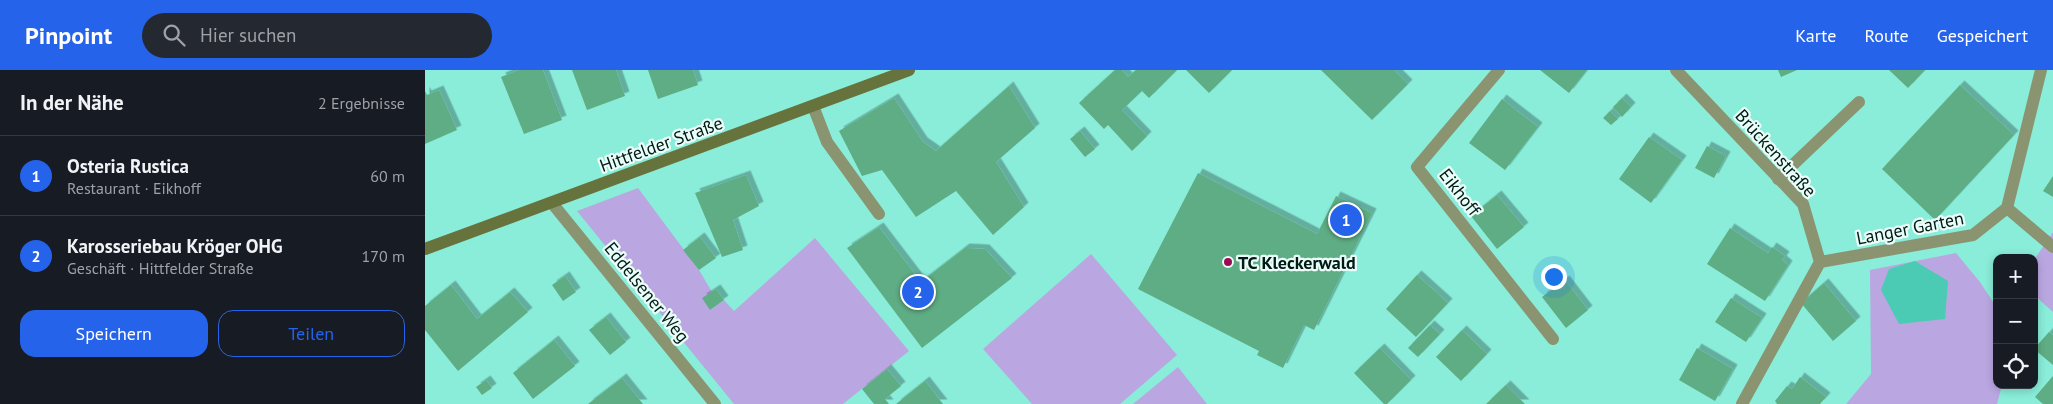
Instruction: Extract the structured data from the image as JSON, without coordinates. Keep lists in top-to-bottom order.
{
  "streets": {
    "street": [
      "Hittfelder Straße",
      "Brückenstraße",
      "Eikhoff",
      "Langer Garten",
      "Eddelsener Weg"
    ]
  },
  "crossings": [
    ["Hittfelder Straße", "Eddelsener Weg"],
    ["Brückenstraße", "Langer Garten"]
  ],
  "places": ["TC Kleckerwald"],
  "page": {
    "header": "Pinpoint",
    "search": "Hier suchen",
    "nav": ["Karte", "Route", "Gespeichert"],
    "heading": ["In der Nähe", "2 Ergebnisse"],
    "list": [
      {
        "mark": "1",
        "name": "Osteria Rustica",
        "note": "Restaurant · Eikhoff",
        "value": "60 m"
      },
      {
        "mark": "2",
        "name": "Karosseriebau Kröger OHG",
        "note": "Geschäft · Hittfelder Straße",
        "value": "170 m"
      }
    ],
    "pins": ["1", "2"],
    "map_buttons": ["+", "−"],
    "buttons": ["Speichern", "Teilen"]
  }
}
